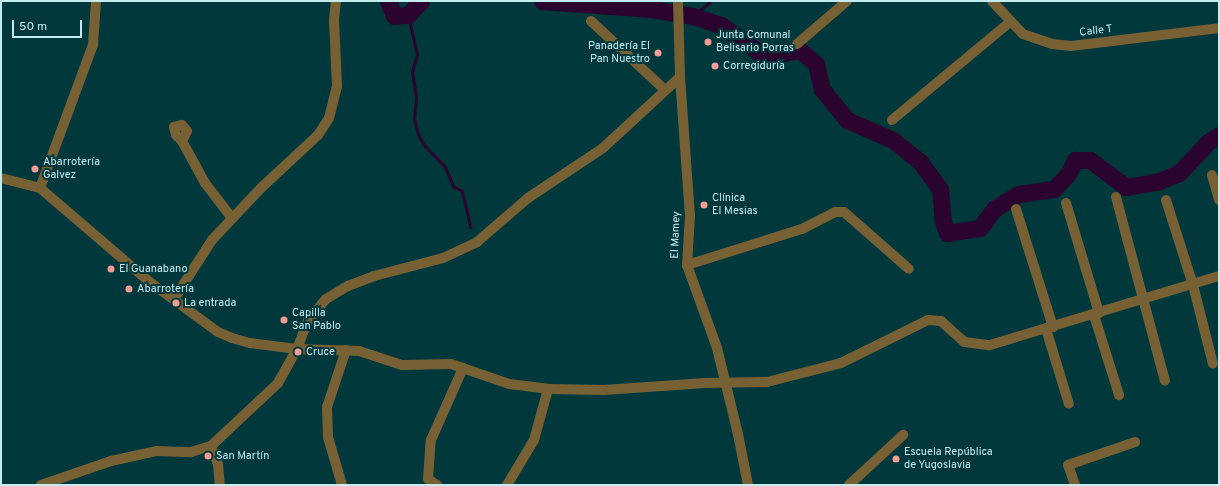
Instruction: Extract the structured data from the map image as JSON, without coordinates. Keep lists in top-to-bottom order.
{
  "streets": {
    "street": ["Calle T", "El Mamey"]
  },
  "places": [
    "Junta Comunal Belisario Porras",
    "Panadería El Pan Nuestro",
    "Corregiduría",
    "Abarrotería Galvez",
    "Clínica El Mesias",
    "El Guanabano",
    "Abarrotería",
    "La entrada",
    "Capilla San Pablo",
    "Cruce",
    "San Martín",
    "Escuela República de Yugoslavia"
  ],
  "scale_bar": "50 m"
}
